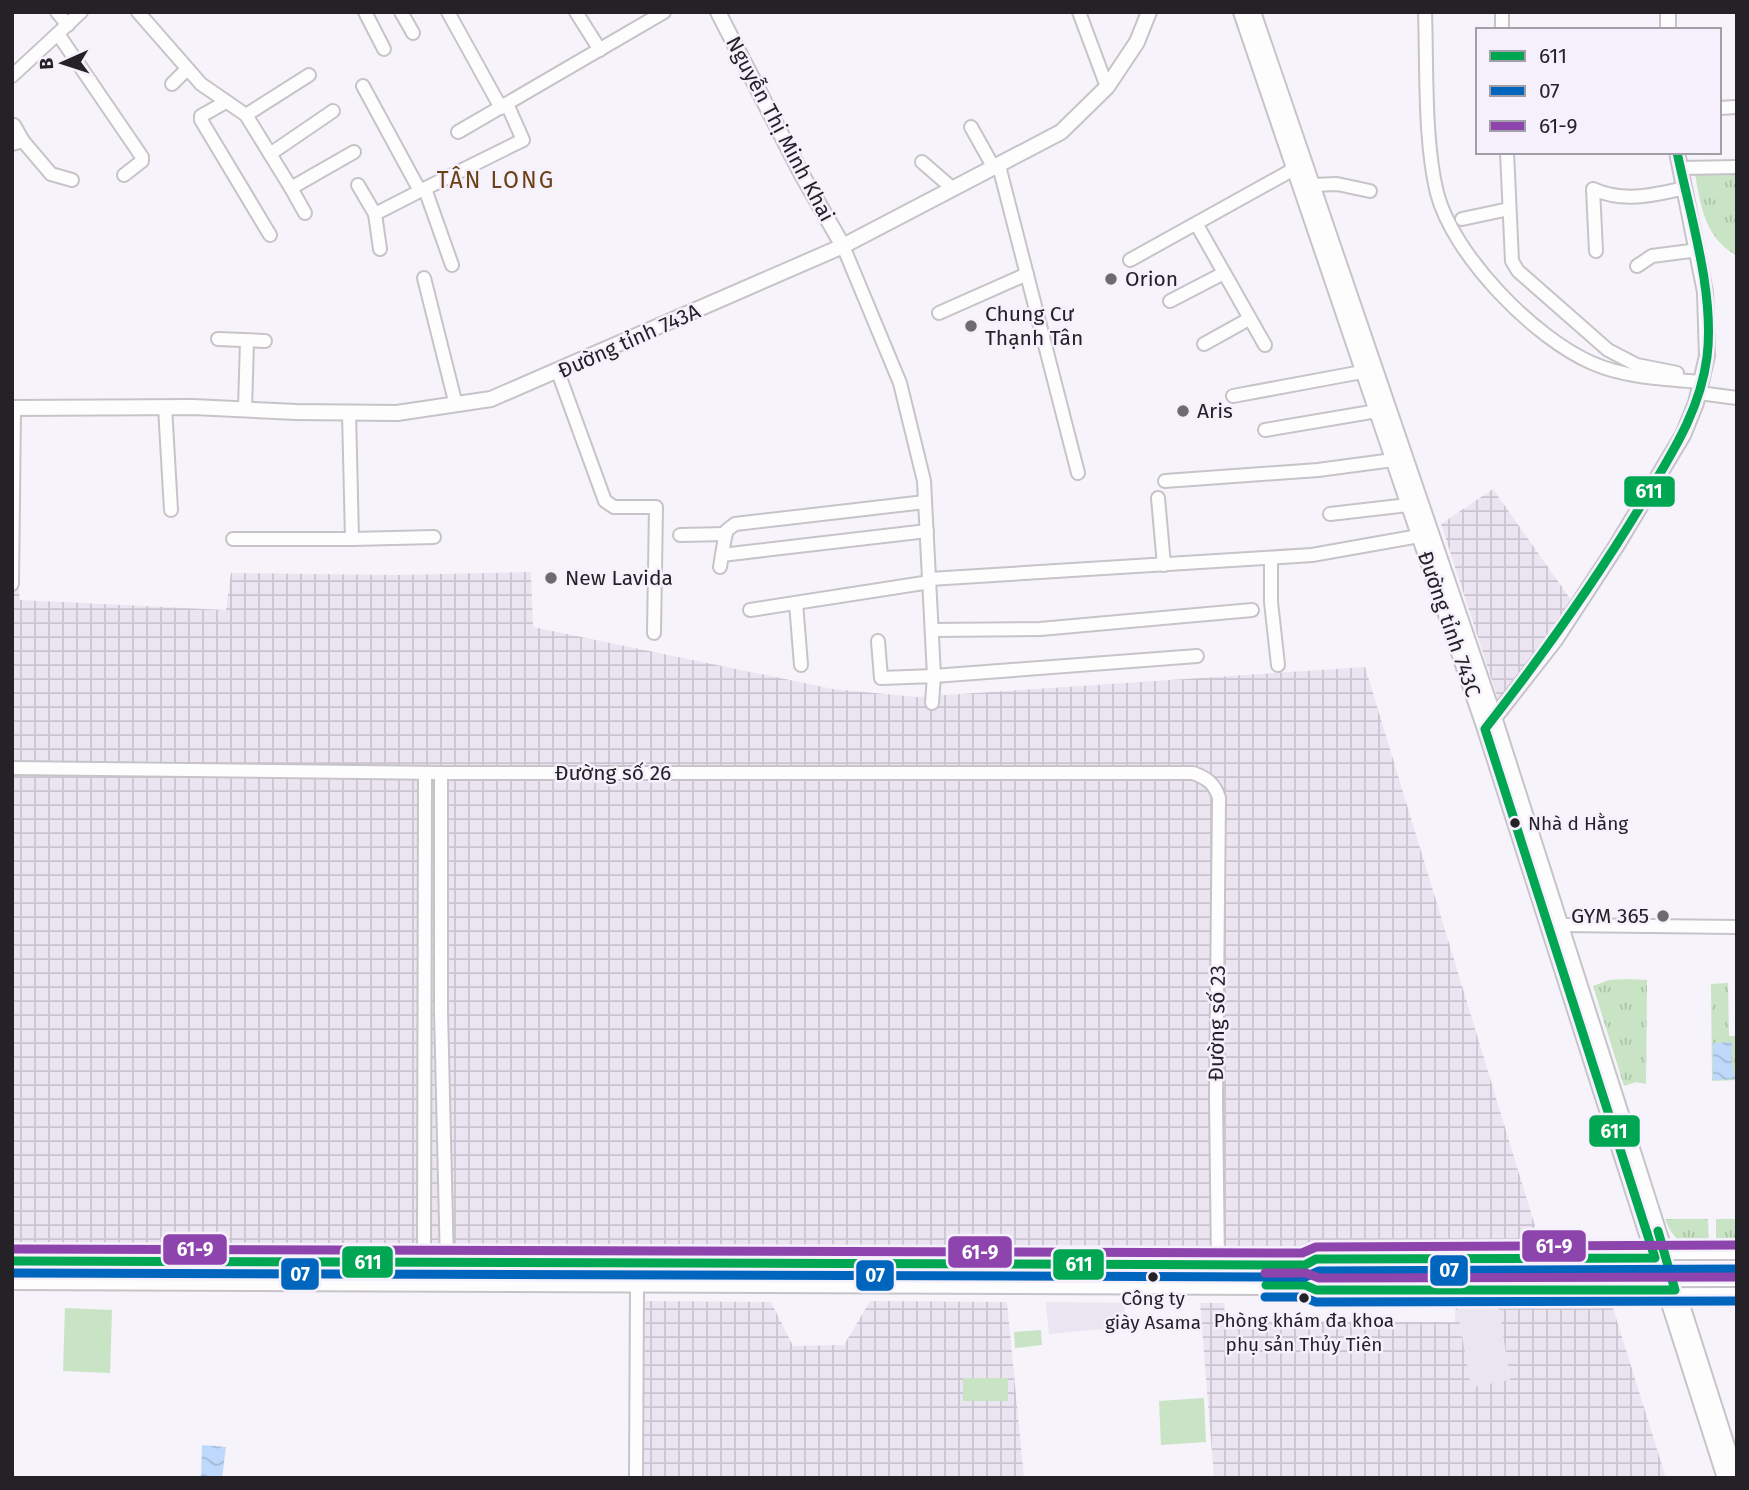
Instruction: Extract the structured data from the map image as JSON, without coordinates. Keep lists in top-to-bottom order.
{
  "streets": {
    "main road": ["Nguyễn Thị Minh Khai", "Đường tỉnh 743A", "Đường tỉnh 743C"],
    "street": ["Đường số 26", "Đường số 23"]
  },
  "crossings": [
    ["Nguyễn Thị Minh Khai", "Đường tỉnh 743A"],
    ["Đường số 26", "Đường số 23"]
  ],
  "districts": ["TÂN LONG"],
  "places": [
    "Orion",
    "Chung Cư Thạnh Tân",
    "Aris",
    "New Lavida",
    "Nhà d Hằng",
    "GYM 365",
    "Công ty giày Asama",
    "Phòng khám đa khoa phụ sản Thủy Tiên"
  ],
  "lines": ["transit line 611", "transit line 61-9", "transit line 07"],
  "legend": ["611", "07", "61-9"],
  "north": "left"
}
